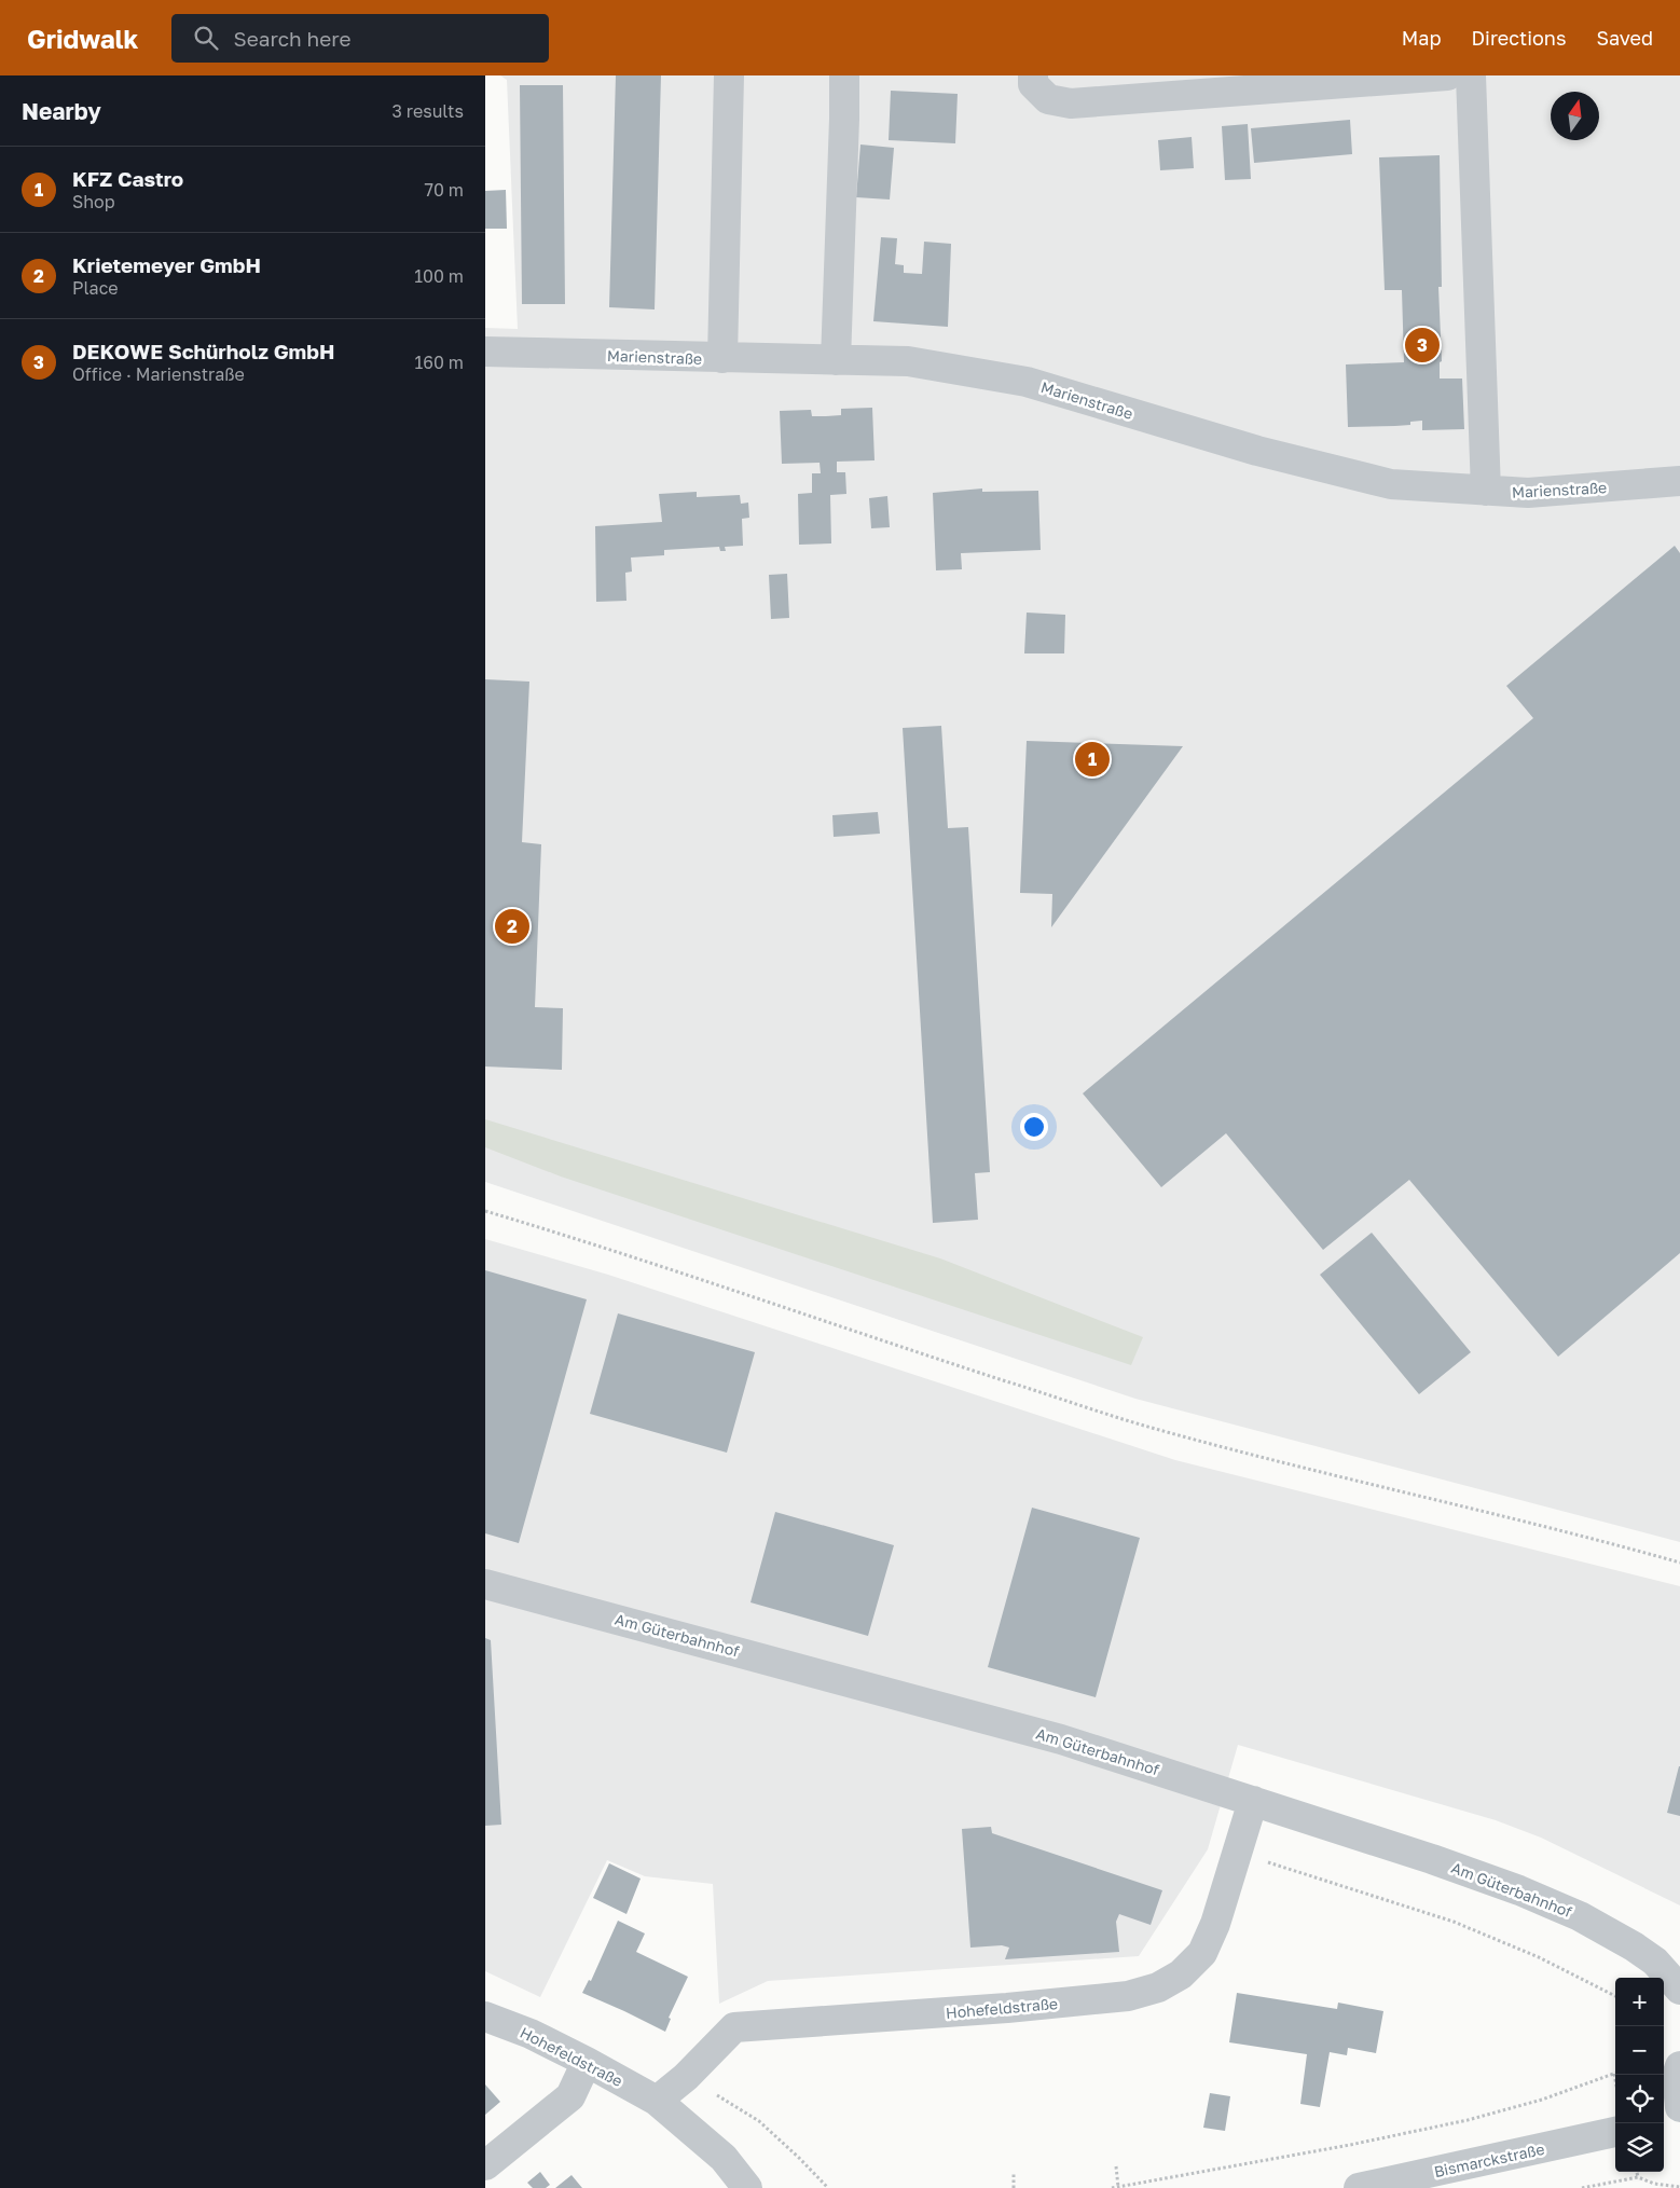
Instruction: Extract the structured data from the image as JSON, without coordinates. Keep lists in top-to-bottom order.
{
  "streets": {
    "street": [
      "Marienstraße",
      "Am Güterbahnhof",
      "Hohefeldstraße",
      "Bismarckstraße"
    ]
  },
  "crossings": [
    ["Am Güterbahnhof", "Hohefeldstraße"]
  ],
  "north": "top",
  "page": {
    "header": "Gridwalk",
    "search": "Search here",
    "nav": ["Map", "Directions", "Saved"],
    "heading": ["Nearby", "3 results"],
    "list": [
      {
        "mark": "1",
        "name": "KFZ Castro",
        "note": "Shop",
        "value": "70 m"
      },
      {
        "mark": "2",
        "name": "Krietemeyer GmbH",
        "note": "Place",
        "value": "100 m"
      },
      {
        "mark": "3",
        "name": "DEKOWE Schürholz GmbH",
        "note": "Office · Marienstraße",
        "value": "160 m"
      }
    ],
    "pins": ["3", "1", "2"],
    "map_buttons": ["+", "−"]
  }
}
